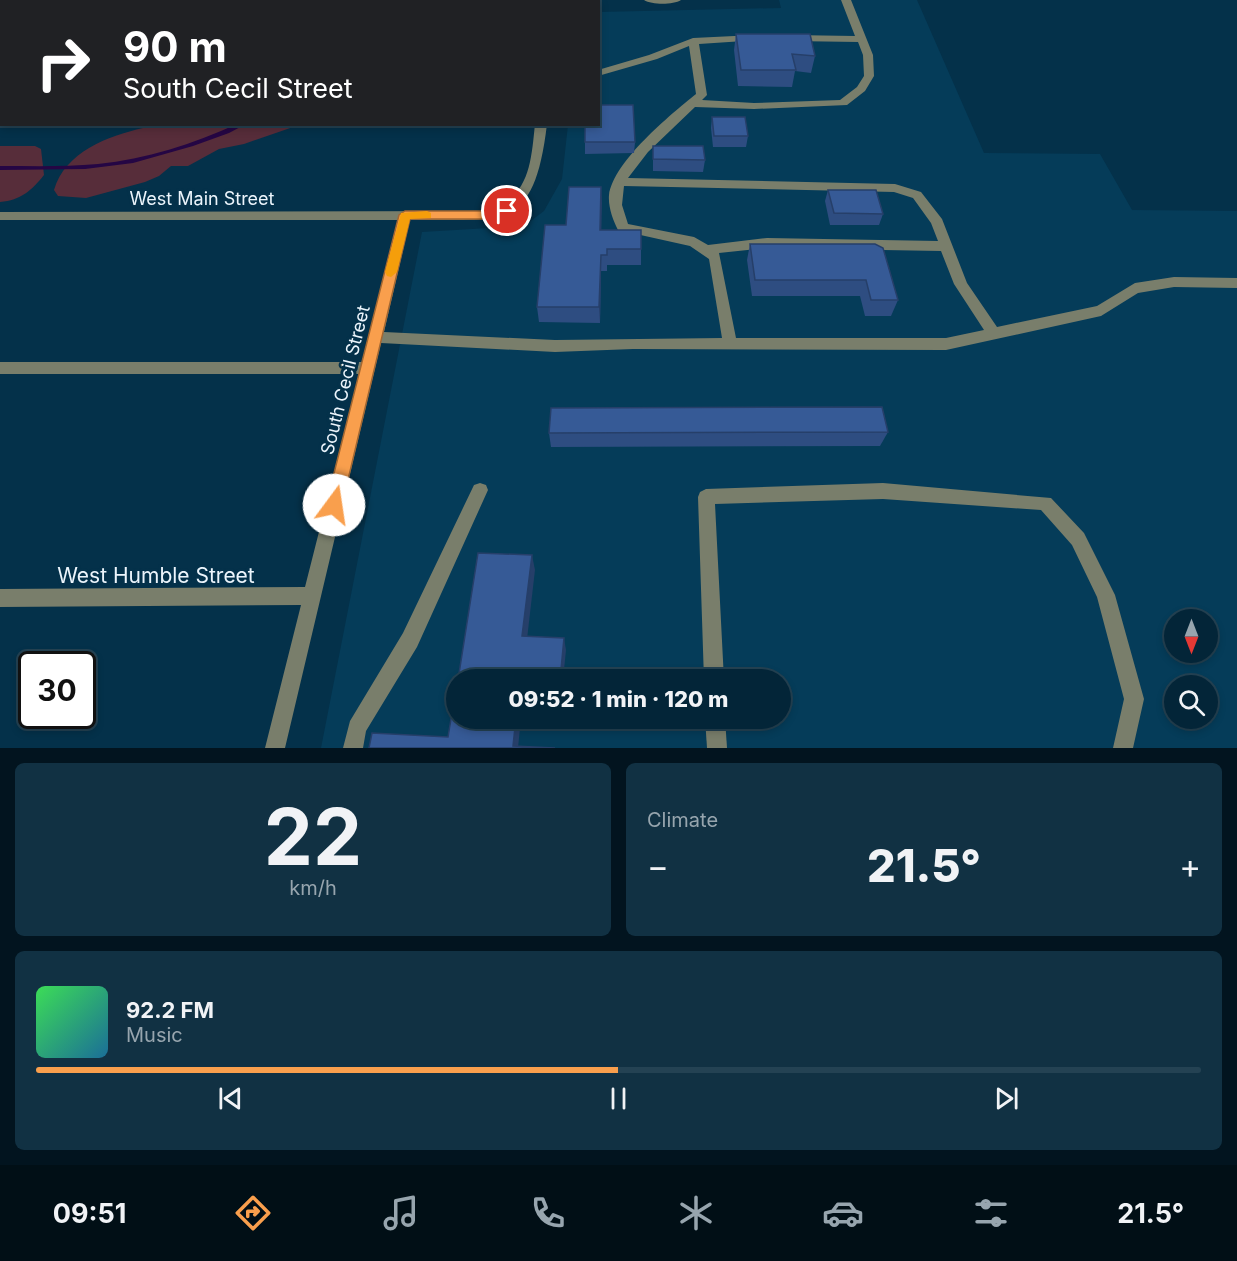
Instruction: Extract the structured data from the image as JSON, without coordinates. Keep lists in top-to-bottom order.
{
  "streets": {
    "street": ["West Main Street", "South Cecil Street", "West Humble Street"]
  },
  "crossings": [
    ["West Main Street", "South Cecil Street"],
    ["South Cecil Street", "West Humble Street"]
  ],
  "north": "bottom",
  "page": {
    "turn": ["90 m", "South Cecil Street"],
    "limit": "30",
    "trip": "09:52 · 1 min · 120 m",
    "tile": [
      ["22", "km/h"],
      "Climate"
    ],
    "heat": ["−", "21.5°", "+"],
    "song": ["92.2 FM", "Music"],
    "tabs": ["09:51", "21.5°"]
  }
}
